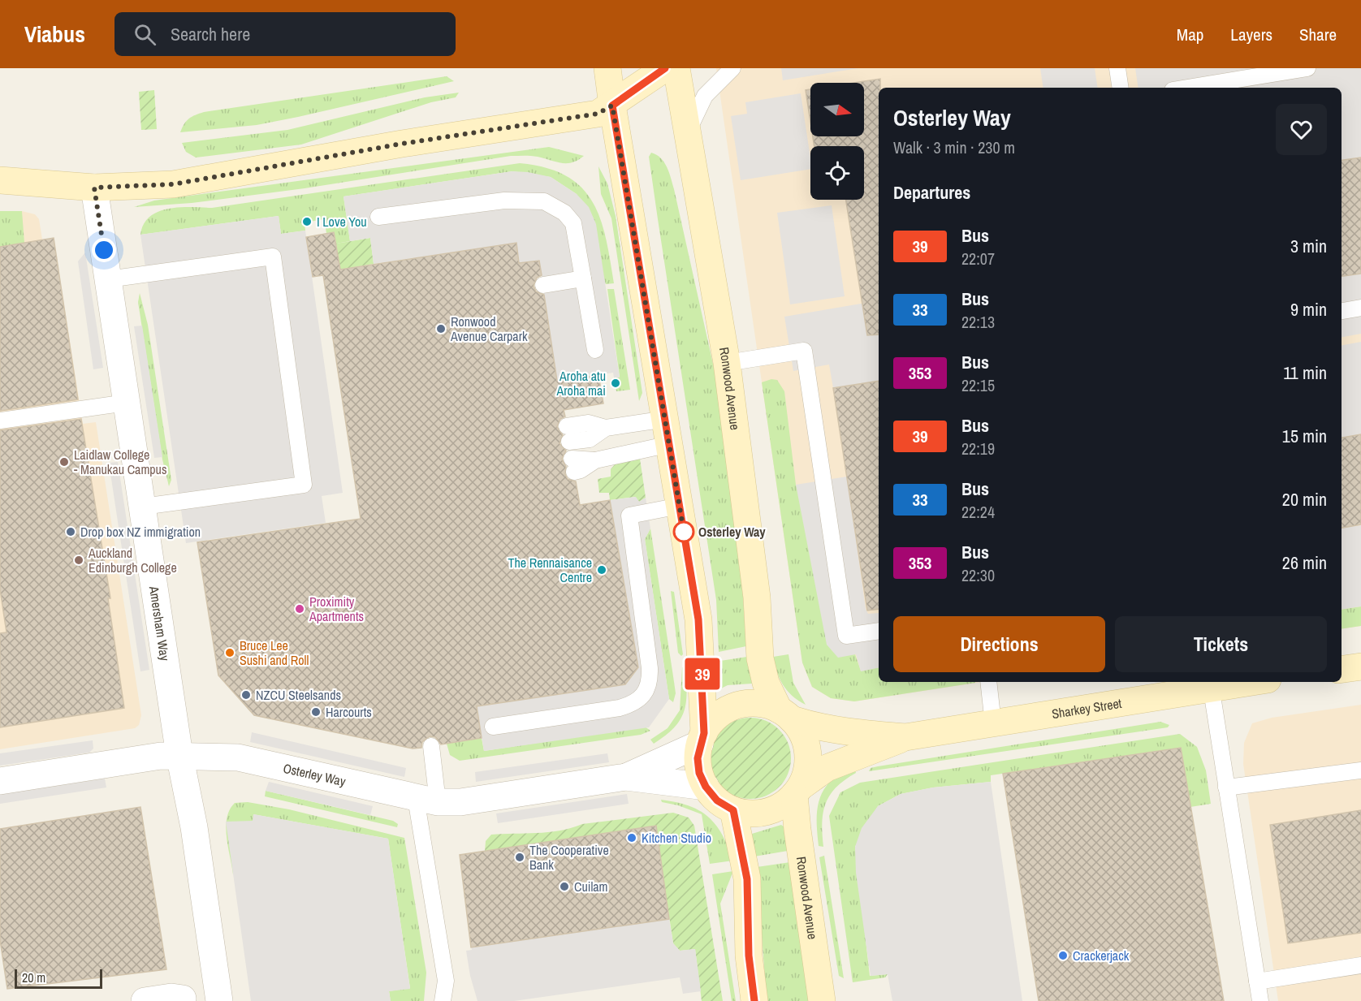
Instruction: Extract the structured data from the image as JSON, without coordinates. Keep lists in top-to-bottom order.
{
  "streets": {
    "main road": ["Ronwood Avenue", "Sharkey Street"],
    "street": ["Amersham Way", "Osterley Way"]
  },
  "crossings": [
    ["Ronwood Avenue", "Sharkey Street"],
    ["Ronwood Avenue", "Osterley Way"],
    ["Amersham Way", "Osterley Way"],
    ["Sharkey Street", "Osterley Way"]
  ],
  "places": [
    "I Love You",
    "Ronwood Avenue Carpark",
    "Aroha atu Aroha mai",
    "Laidlaw College - Manukau Campus",
    "Drop box NZ immigration",
    "Osterley Way",
    "Auckland Edinburgh College",
    "The Rennaisance Centre",
    "Proximity Apartments",
    "Bruce Lee Sushi and Roll",
    "NZCU Steelsands",
    "Harcourts",
    "Kitchen Studio",
    "The Cooperative Bank",
    "Cuilam",
    "Crackerjack"
  ],
  "lines": ["bus line 39"],
  "scale_bar": "20 m",
  "north": "right",
  "page": {
    "header": "Viabus",
    "search": "Search here",
    "nav": ["Map", "Layers", "Share"],
    "on_map": "39",
    "heading": [
      ["Osterley Way", "Walk · 3 min · 230 m"],
      "Departures"
    ],
    "list": [
      {
        "mark": "39",
        "name": "Bus",
        "note": "22:07",
        "value": "3 min"
      },
      {
        "mark": "33",
        "name": "Bus",
        "note": "22:13",
        "value": "9 min"
      },
      {
        "mark": "353",
        "name": "Bus",
        "note": "22:15",
        "value": "11 min"
      },
      {
        "mark": "39",
        "name": "Bus",
        "note": "22:19",
        "value": "15 min"
      },
      {
        "mark": "33",
        "name": "Bus",
        "note": "22:24",
        "value": "20 min"
      },
      {
        "mark": "353",
        "name": "Bus",
        "note": "22:30",
        "value": "26 min"
      }
    ],
    "buttons": ["Directions", "Tickets"],
    "scale": "20 m"
  }
}
